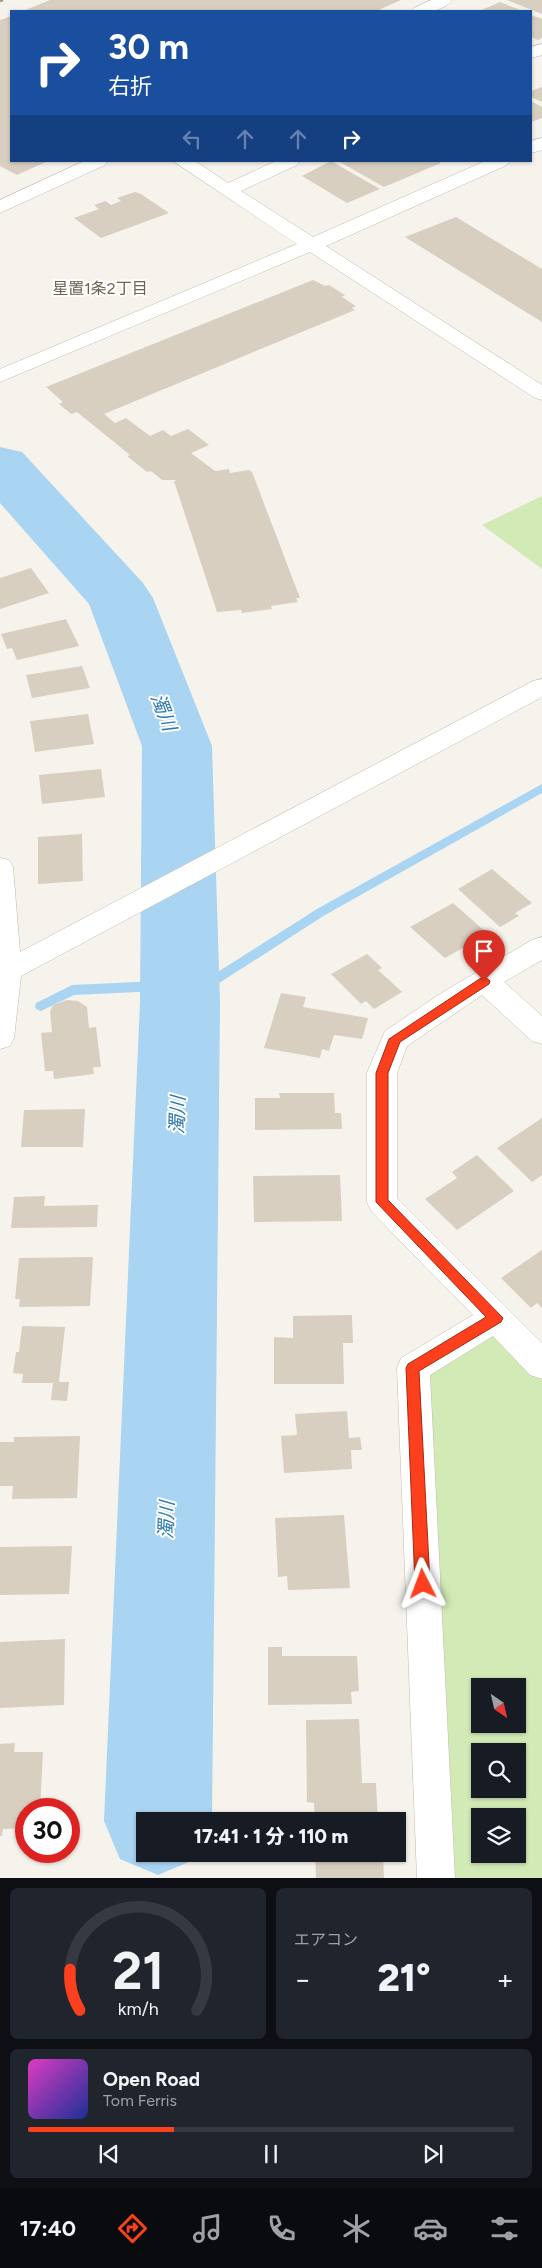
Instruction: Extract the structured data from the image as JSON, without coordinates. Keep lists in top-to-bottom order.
{
  "districts": ["星置1条2丁目"],
  "water": ["濁川"],
  "north": "bottom right",
  "page": {
    "turn": ["30 m", "右折"],
    "limit": "30",
    "trip": "17:41 · 1 分 · 110 m",
    "tile": "エアコン",
    "heat": ["−", "21°", "+"],
    "song": ["Open Road", "Tom Ferris"],
    "tabs": "17:40",
    "gauge": ["21", "km/h"]
  }
}
